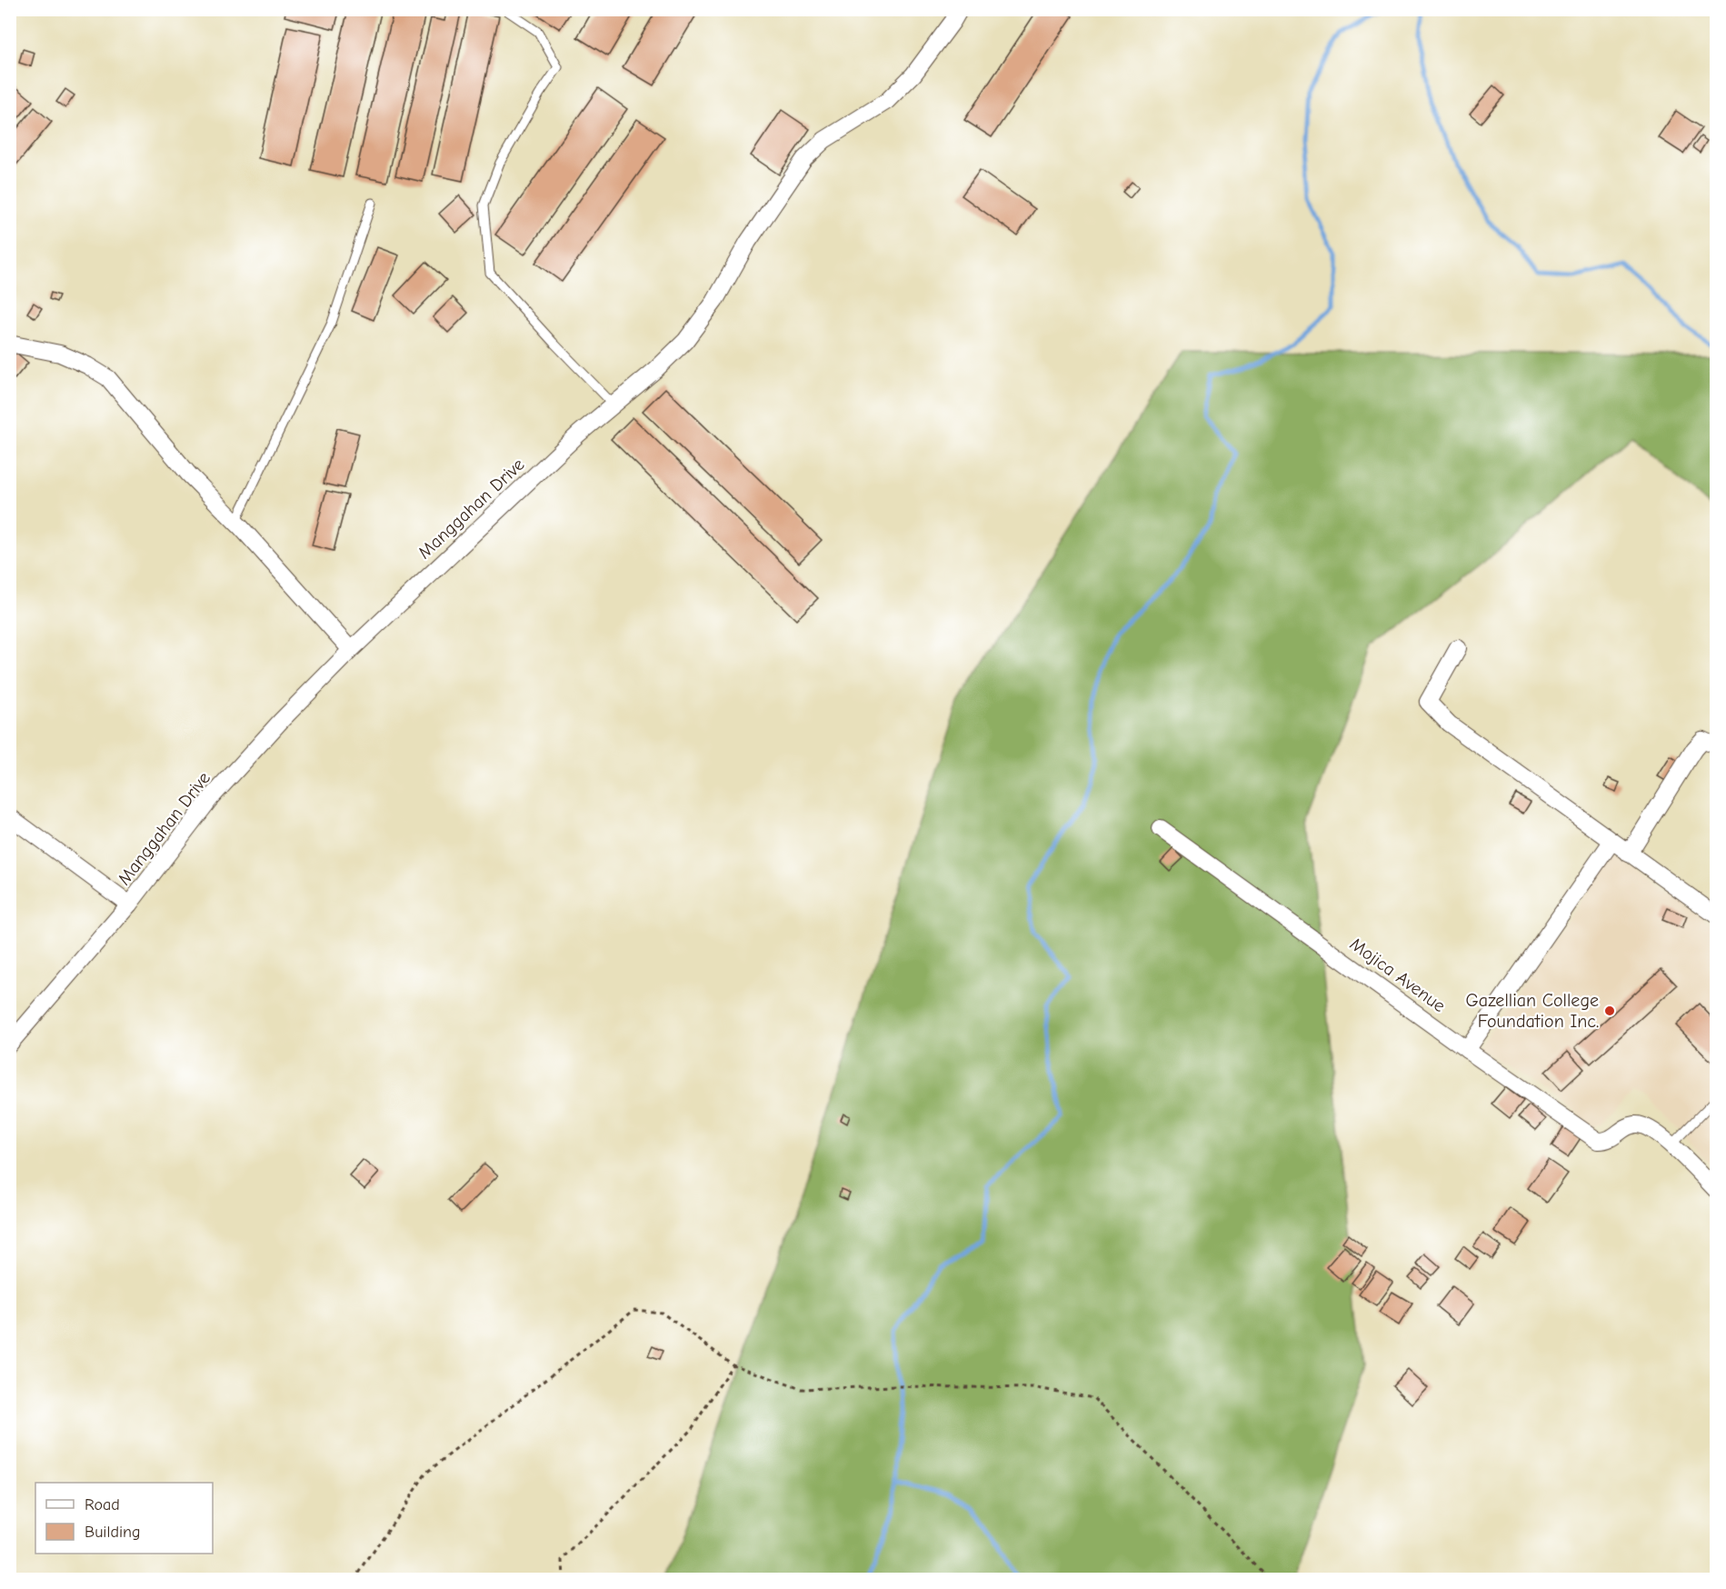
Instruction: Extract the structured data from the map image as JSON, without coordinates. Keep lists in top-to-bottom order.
{
  "streets": {
    "street": ["Manggahan Drive", "Mojica Avenue"]
  },
  "places": ["Gazellian College Foundation Inc."],
  "legend": ["Road", "Building"]
}
